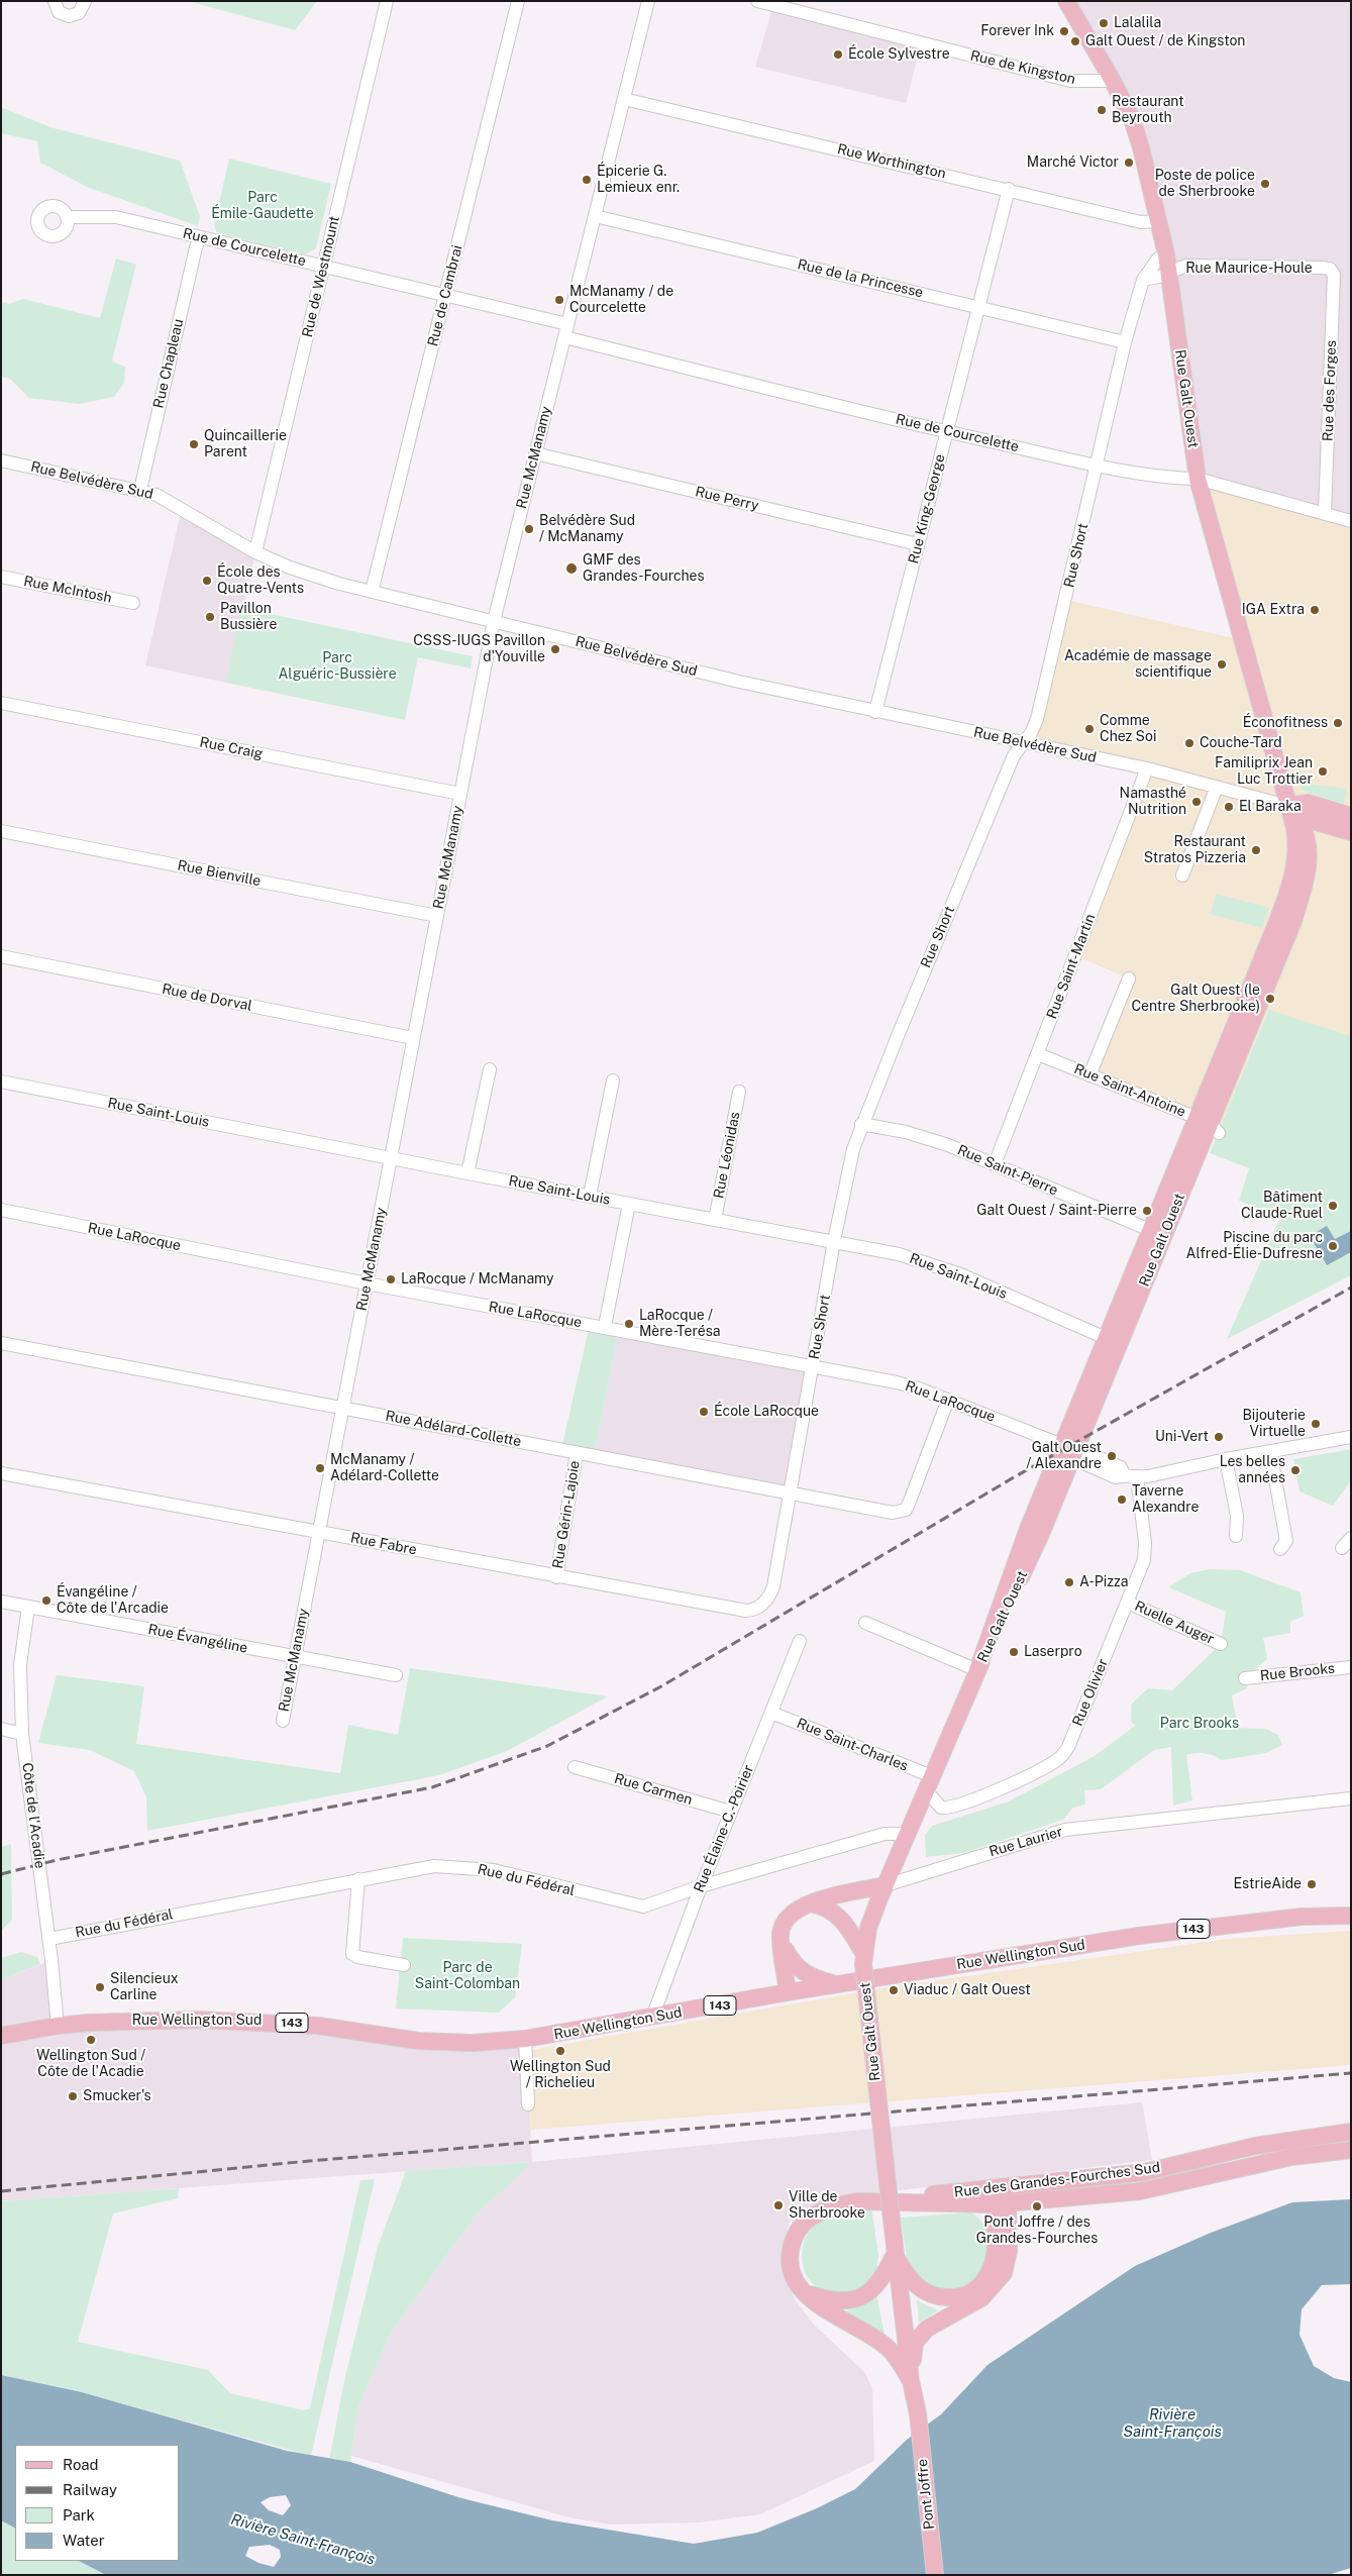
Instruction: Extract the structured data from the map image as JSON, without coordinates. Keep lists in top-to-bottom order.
{
  "streets": {
    "main road": [
      "Rue Galt Ouest",
      "Rue Belvédère Sud",
      "Rue Laurier",
      "143",
      "Rue Wellington Sud",
      "Rue des Grandes-Fourches Sud",
      "Pont Joffre"
    ],
    "street": [
      "Rue de Kingston",
      "Rue Worthington",
      "Rue de Courcelette",
      "Rue Maurice-Houle",
      "Rue de Westmount",
      "Rue de la Princesse",
      "Rue de Cambrai",
      "Rue Chapleau",
      "Rue des Forges",
      "Rue McManamy",
      "Rue Perry",
      "Rue King-George",
      "Rue Short",
      "Rue McIntosh",
      "Rue Craig",
      "Rue Bienville",
      "Rue Saint-Martin",
      "Rue de Dorval",
      "Rue Saint-Antoine",
      "Rue Saint-Louis",
      "Rue Léonidas",
      "Rue Saint-Pierre",
      "Rue LaRocque",
      "Rue Adélard-Collette",
      "Rue Gérin-Lajoie",
      "Rue Fabre",
      "Ruelle Auger",
      "Rue Évangéline",
      "Rue Brooks",
      "Rue Olivier",
      "Rue Saint-Charles",
      "Rue Carmen",
      "Côte de l'Acadie",
      "Rue Élaine-C.-Poirier",
      "Rue du Fédéral"
    ]
  },
  "crossings": [
    ["Rue de Kingston", "Rue Galt Ouest"],
    ["Rue Worthington", "Rue Galt Ouest"],
    ["Rue Worthington", "Rue McManamy"],
    ["Rue Worthington", "Rue King-George"],
    ["Rue de Courcelette", "Rue de Westmount"],
    ["Rue de Courcelette", "Rue de Cambrai"],
    ["Rue de Courcelette", "Rue Chapleau"],
    ["Rue de Courcelette", "Rue des Forges"],
    ["Rue de Courcelette", "Rue Galt Ouest"],
    ["Rue de Courcelette", "Rue McManamy"],
    ["Rue de Courcelette", "Rue King-George"],
    ["Rue de Courcelette", "Rue Short"],
    ["Rue Maurice-Houle", "Rue des Forges"],
    ["Rue Maurice-Houle", "Rue Galt Ouest"],
    ["Rue de Westmount", "Rue Belvédère Sud"],
    ["Rue de la Princesse", "Rue McManamy"],
    ["Rue de la Princesse", "Rue King-George"],
    ["Rue de la Princesse", "Rue Short"],
    ["Rue de Cambrai", "Rue Belvédère Sud"],
    ["Rue Chapleau", "Rue Belvédère Sud"],
    ["Rue Galt Ouest", "Rue Belvédère Sud"],
    ["Rue Galt Ouest", "Rue Short"],
    ["Rue Galt Ouest", "Rue Saint-Antoine"],
    ["Rue Galt Ouest", "Rue Saint-Louis"],
    ["Rue Galt Ouest", "Rue Saint-Pierre"],
    ["Rue Galt Ouest", "Rue LaRocque"],
    ["Rue Galt Ouest", "Rue Olivier"],
    ["Rue Galt Ouest", "Rue Saint-Charles"],
    ["Rue Galt Ouest", "Rue Laurier"],
    ["Rue Galt Ouest", "Rue du Fédéral"],
    ["Rue Galt Ouest", "Rue des Grandes-Fourches Sud"],
    ["Rue Galt Ouest", "Pont Joffre"],
    ["Rue McManamy", "Rue Belvédère Sud"],
    ["Rue McManamy", "Rue Perry"],
    ["Rue McManamy", "Rue Craig"],
    ["Rue McManamy", "Rue Bienville"],
    ["Rue McManamy", "Rue de Dorval"],
    ["Rue McManamy", "Rue Saint-Louis"],
    ["Rue McManamy", "Rue LaRocque"],
    ["Rue McManamy", "Rue Adélard-Collette"],
    ["Rue McManamy", "Rue Fabre"],
    ["Rue McManamy", "Rue Évangéline"],
    ["Rue Belvédère Sud", "Rue King-George"],
    ["Rue Belvédère Sud", "Rue Short"],
    ["Rue Belvédère Sud", "Rue Saint-Martin"],
    ["Rue Perry", "Rue King-George"],
    ["Rue Short", "Rue Saint-Louis"],
    ["Rue Short", "Rue Saint-Pierre"],
    ["Rue Short", "Rue LaRocque"],
    ["Rue Short", "Rue Adélard-Collette"],
    ["Rue Short", "Rue Fabre"],
    ["Rue Saint-Martin", "Rue Saint-Antoine"],
    ["Rue Saint-Martin", "Rue Saint-Pierre"],
    ["Rue Saint-Louis", "Rue Léonidas"],
    ["Rue LaRocque", "Rue Adélard-Collette"],
    ["Rue LaRocque", "Rue Olivier"],
    ["Rue Adélard-Collette", "Rue Gérin-Lajoie"],
    ["Rue Gérin-Lajoie", "Rue Fabre"],
    ["Ruelle Auger", "Rue Olivier"],
    ["Rue Évangéline", "Côte de l'Acadie"],
    ["Rue Olivier", "Rue Saint-Charles"],
    ["Rue Saint-Charles", "Rue Élaine-C.-Poirier"],
    ["Rue Carmen", "Rue Élaine-C.-Poirier"],
    ["Côte de l'Acadie", "Rue du Fédéral"],
    ["Côte de l'Acadie", "Rue Wellington Sud"],
    ["Rue Élaine-C.-Poirier", "Rue du Fédéral"],
    ["Rue Élaine-C.-Poirier", "Rue Wellington Sud"],
    ["Rue Laurier", "Rue Wellington Sud"]
  ],
  "water": ["Rivière Saint-François"],
  "parks": [
    "Parc Émile-Gaudette",
    "Parc Alguéric-Bussière",
    "Parc Brooks",
    "Parc de Saint-Colomban"
  ],
  "places": [
    "Lalalila",
    "Forever Ink",
    "Galt Ouest / de Kingston",
    "École Sylvestre",
    "Restaurant Beyrouth",
    "Marché Victor",
    "Épicerie G. Lemieux enr.",
    "Poste de police de Sherbrooke",
    "McManamy / de Courcelette",
    "Quincaillerie Parent",
    "Belvédère Sud / McManamy",
    "GMF des Grandes-Fourches",
    "École des Quatre-Vents",
    "IGA Extra",
    "Pavillon Bussière",
    "CSSS-IUGS Pavillon d'Youville",
    "Académie de massage scientifique",
    "Éconofitness",
    "Comme Chez Soi",
    "Couche-Tard",
    "Familiprix Jean Luc Trottier",
    "Namasthé Nutrition",
    "El Baraka",
    "Restaurant Stratos Pizzeria",
    "Galt Ouest (le Centre Sherbrooke)",
    "Bâtiment Claude-Ruel",
    "Galt Ouest / Saint-Pierre",
    "Piscine du parc Alfred-Élie-Dufresne",
    "LaRocque / McManamy",
    "LaRocque / Mère-Terésa",
    "École LaRocque",
    "Bijouterie Virtuelle",
    "Uni-Vert",
    "Galt Ouest / Alexandre",
    "McManamy / Adélard-Collette",
    "Les belles années",
    "Taverne Alexandre",
    "A-Pizza",
    "Évangéline / Côte de l'Arcadie",
    "Laserpro",
    "EstrieAide",
    "Silencieux Carline",
    "Viaduc / Galt Ouest",
    "Wellington Sud / Côte de l'Acadie",
    "Wellington Sud / Richelieu",
    "Smucker's",
    "Ville de Sherbrooke",
    "Pont Joffre / des Grandes-Fourches"
  ],
  "legend": [
    "Road",
    "Railway",
    "Park",
    "Water"
  ]
}
